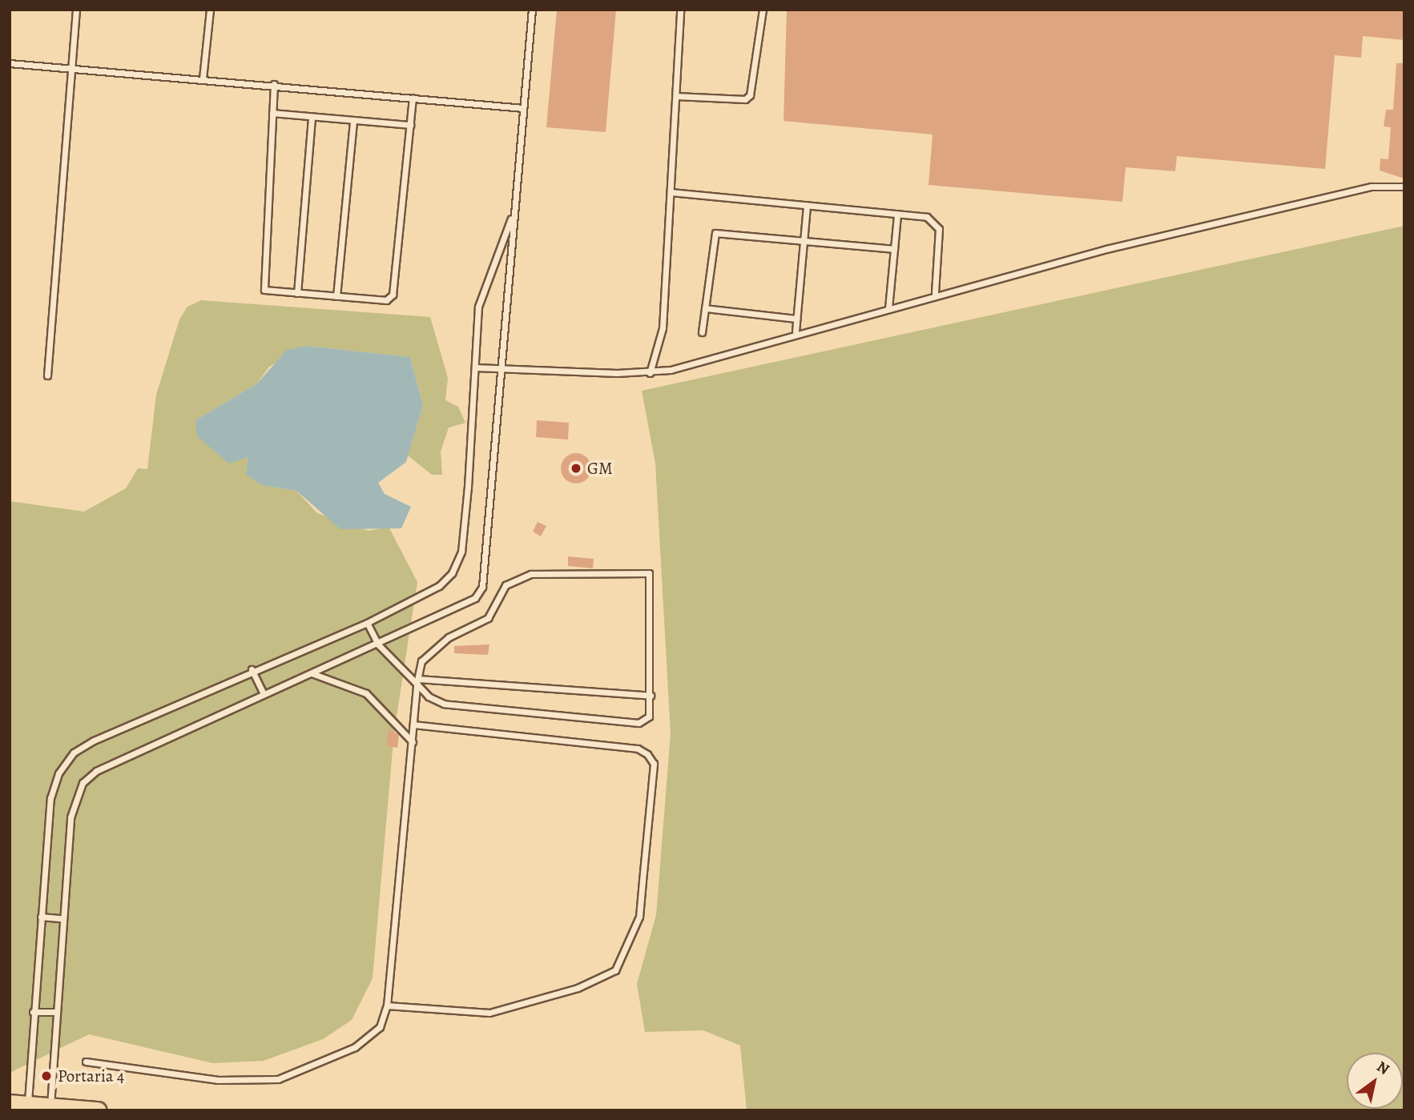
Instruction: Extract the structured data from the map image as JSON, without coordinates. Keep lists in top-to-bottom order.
{
  "places": ["GM", "Portaria 4"],
  "north": "top right"
}
